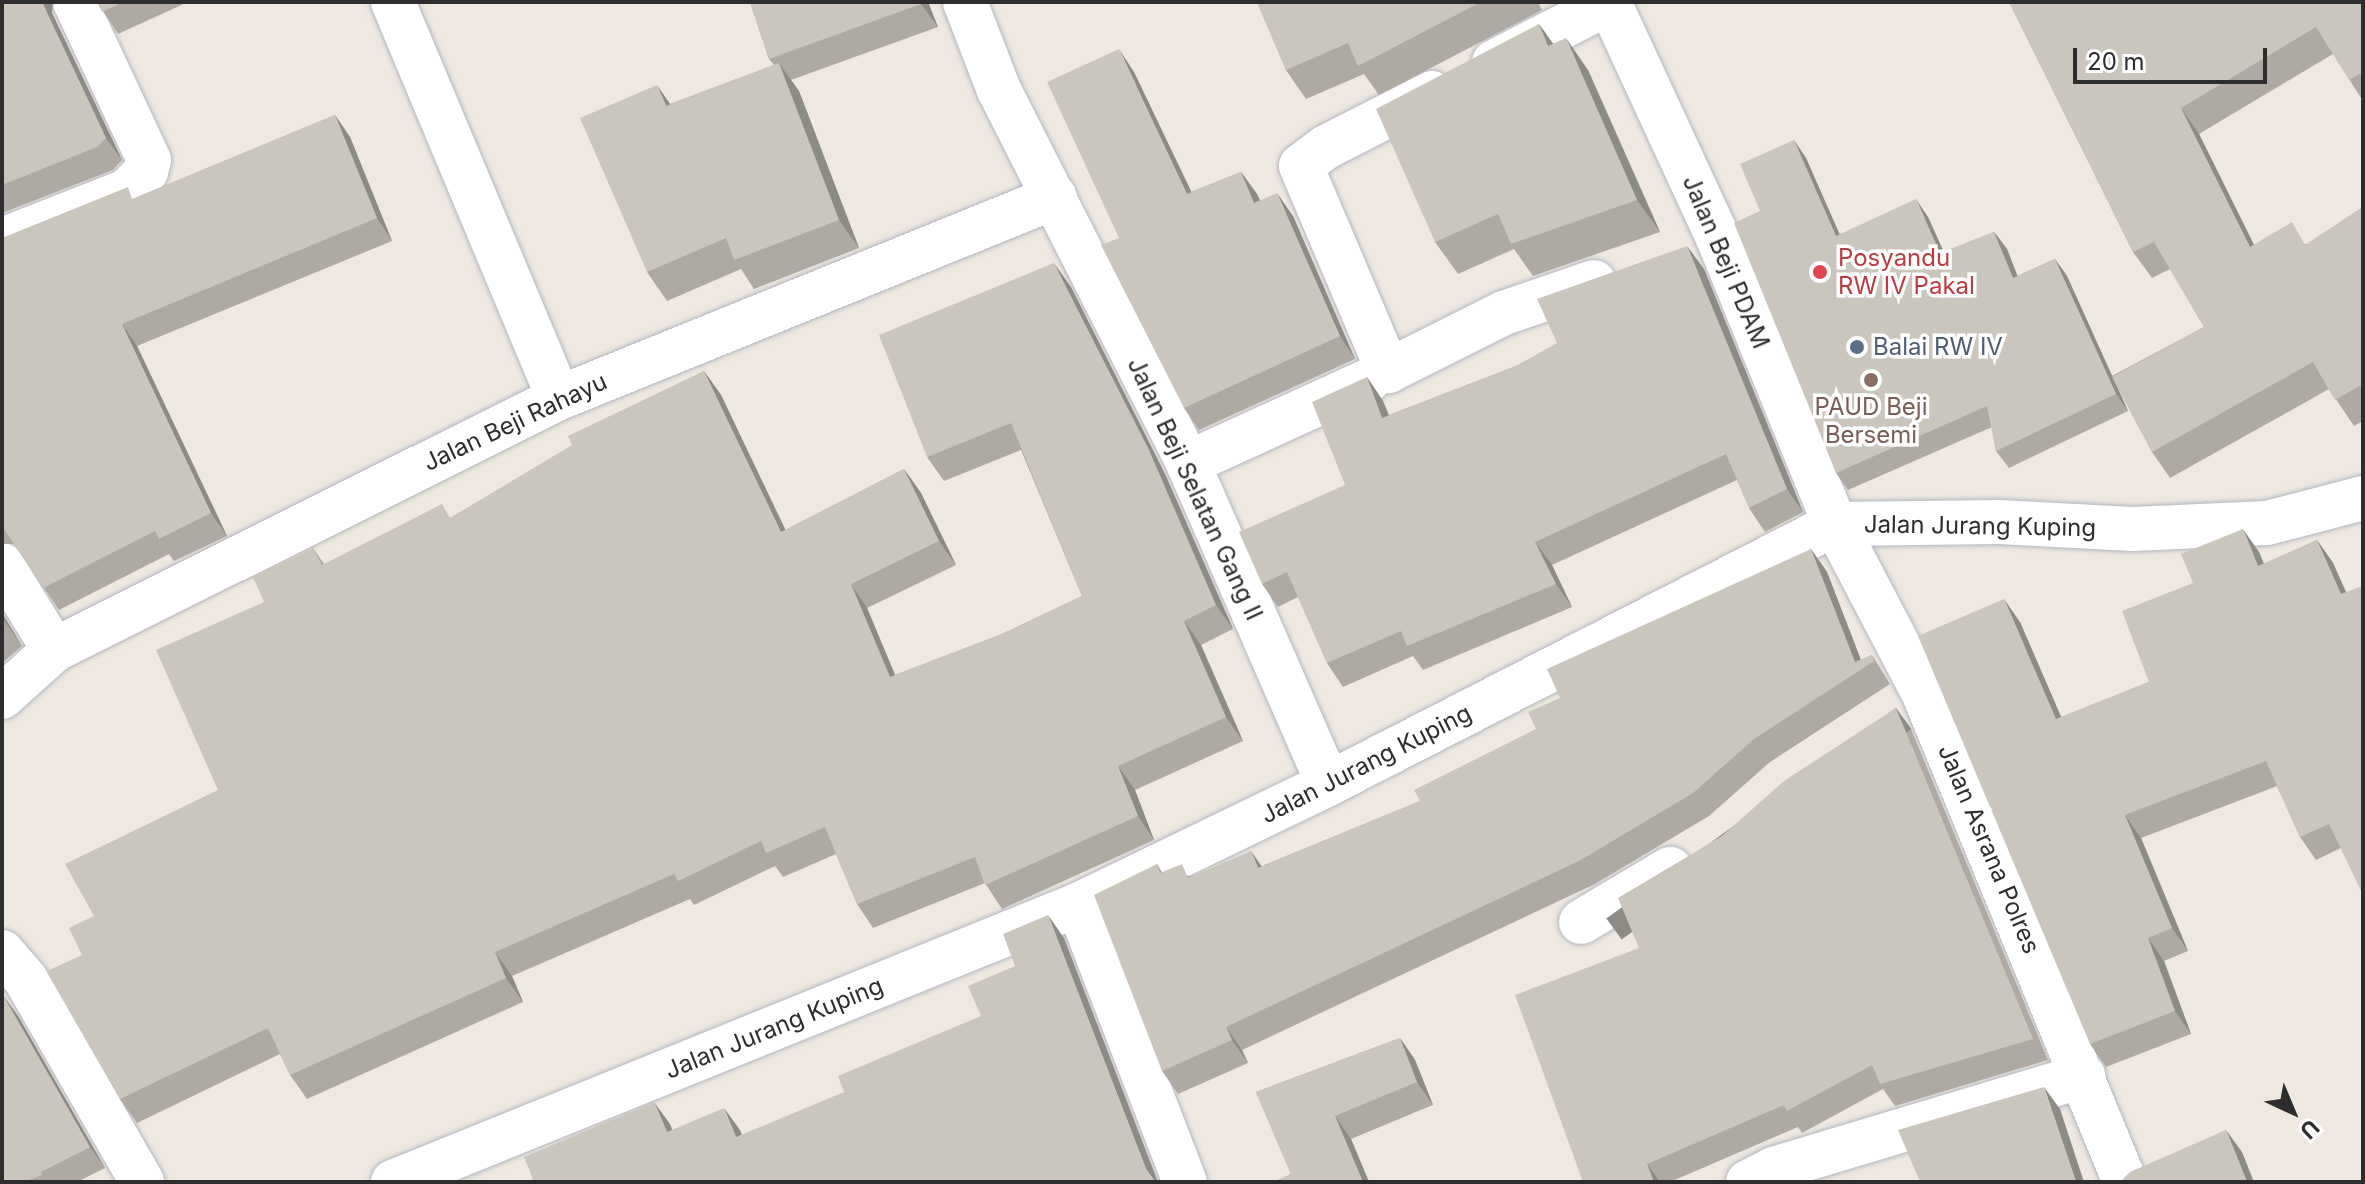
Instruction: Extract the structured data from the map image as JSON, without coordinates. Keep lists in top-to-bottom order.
{
  "streets": {
    "street": [
      "Jalan Beji PDAM",
      "Jalan Beji Rahayu",
      "Jalan Beji Selatan Gang II",
      "Jalan Jurang Kuping",
      "Jalan Asrana Polres"
    ]
  },
  "crossings": [
    ["Jalan Beji PDAM", "Jalan Jurang Kuping"],
    ["Jalan Beji PDAM", "Jalan Asrana Polres"],
    ["Jalan Beji Rahayu", "Jalan Beji Selatan Gang II"],
    ["Jalan Beji Selatan Gang II", "Jalan Jurang Kuping"],
    ["Jalan Jurang Kuping", "Jalan Asrana Polres"]
  ],
  "places": ["Posyandu RW IV Pakal", "Balai RW IV", "PAUD Beji Bersemi"],
  "scale_bar": "20 m",
  "north": "bottom right"
}
